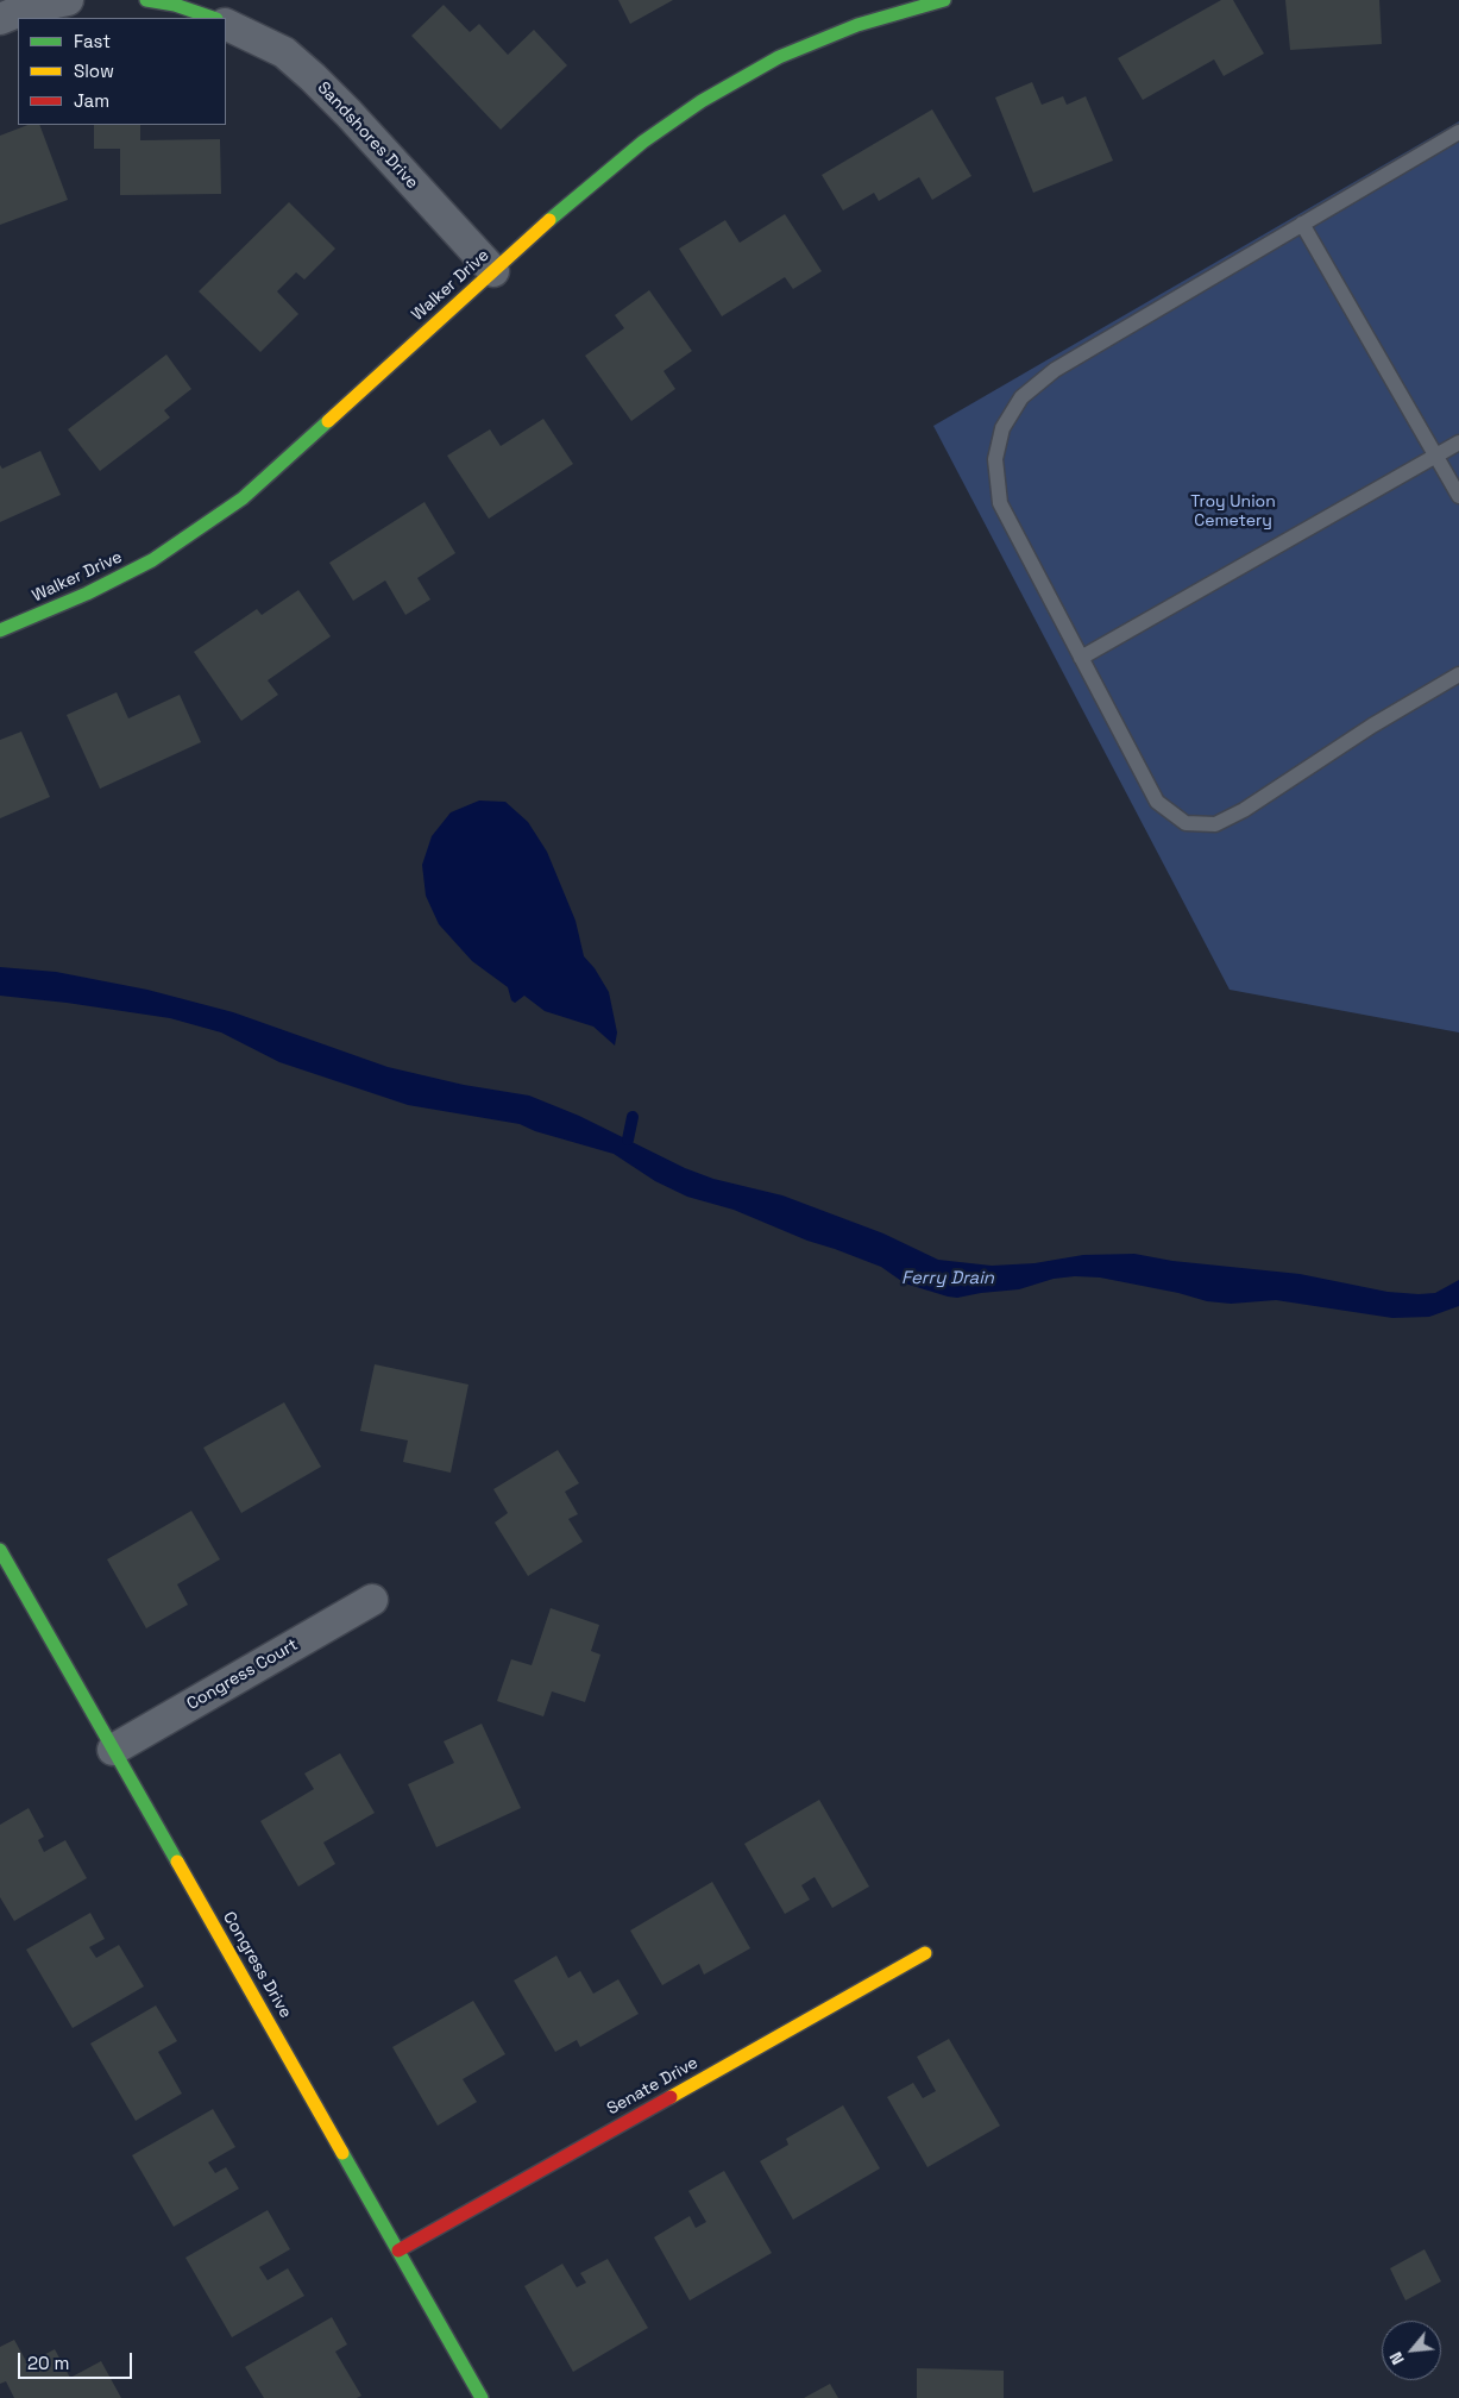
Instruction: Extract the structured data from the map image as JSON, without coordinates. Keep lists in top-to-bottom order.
{
  "streets": {
    "street": [
      "Sandshores Drive",
      "Walker Drive",
      "Congress Court",
      "Congress Drive",
      "Senate Drive"
    ]
  },
  "crossings": [
    ["Sandshores Drive", "Walker Drive"],
    ["Congress Court", "Congress Drive"],
    ["Congress Drive", "Senate Drive"]
  ],
  "water": ["Ferry Drain"],
  "parks": ["Troy Union Cemetery"],
  "legend": ["Fast", "Slow", "Jam"],
  "scale_bar": "20 m",
  "north": "bottom left"
}
